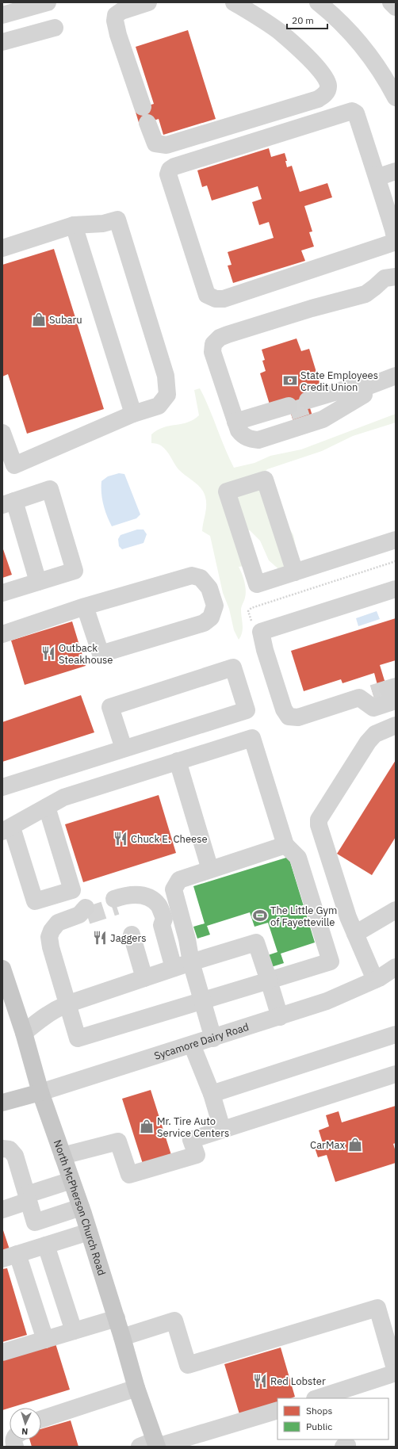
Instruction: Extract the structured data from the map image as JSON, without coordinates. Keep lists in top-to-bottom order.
{
  "streets": {
    "main road": ["Sycamore Dairy Road", "North McPherson Church Road"]
  },
  "crossings": [
    ["Sycamore Dairy Road", "North McPherson Church Road"]
  ],
  "places": {
    "shop": ["Subaru", "Mr. Tire Auto Service Centers", "CarMax"],
    "bank": ["State Employees Credit Union"],
    "restaurant": [
      "Outback Steakhouse",
      "Chuck E. Cheese",
      "Jaggers",
      "Red Lobster"
    ],
    "sports": ["The Little Gym of Fayetteville"]
  },
  "legend": ["Shops", "Public"],
  "scale_bar": "20 m",
  "north": "bottom"
}
